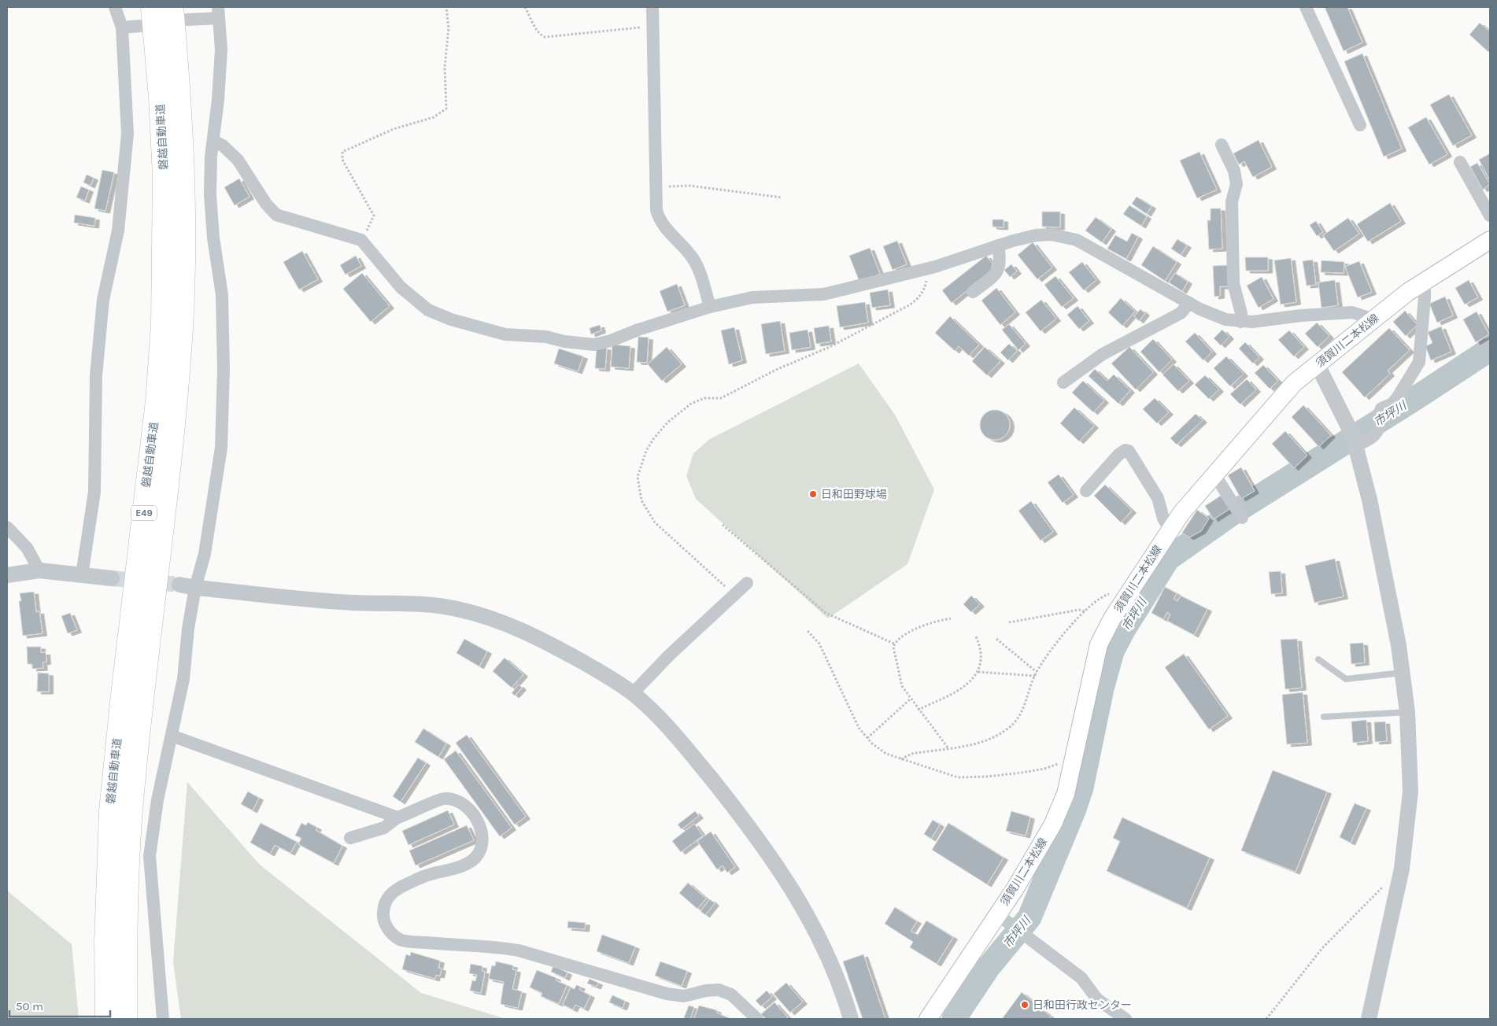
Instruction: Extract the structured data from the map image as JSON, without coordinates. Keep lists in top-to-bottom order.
{
  "streets": {
    "highway": ["磐越自動車道", "E49"],
    "main road": ["須賀川二本松線"]
  },
  "water": ["市坪川"],
  "places": ["日和田野球場", "日和田行政センター"],
  "scale_bar": "50 m"
}
